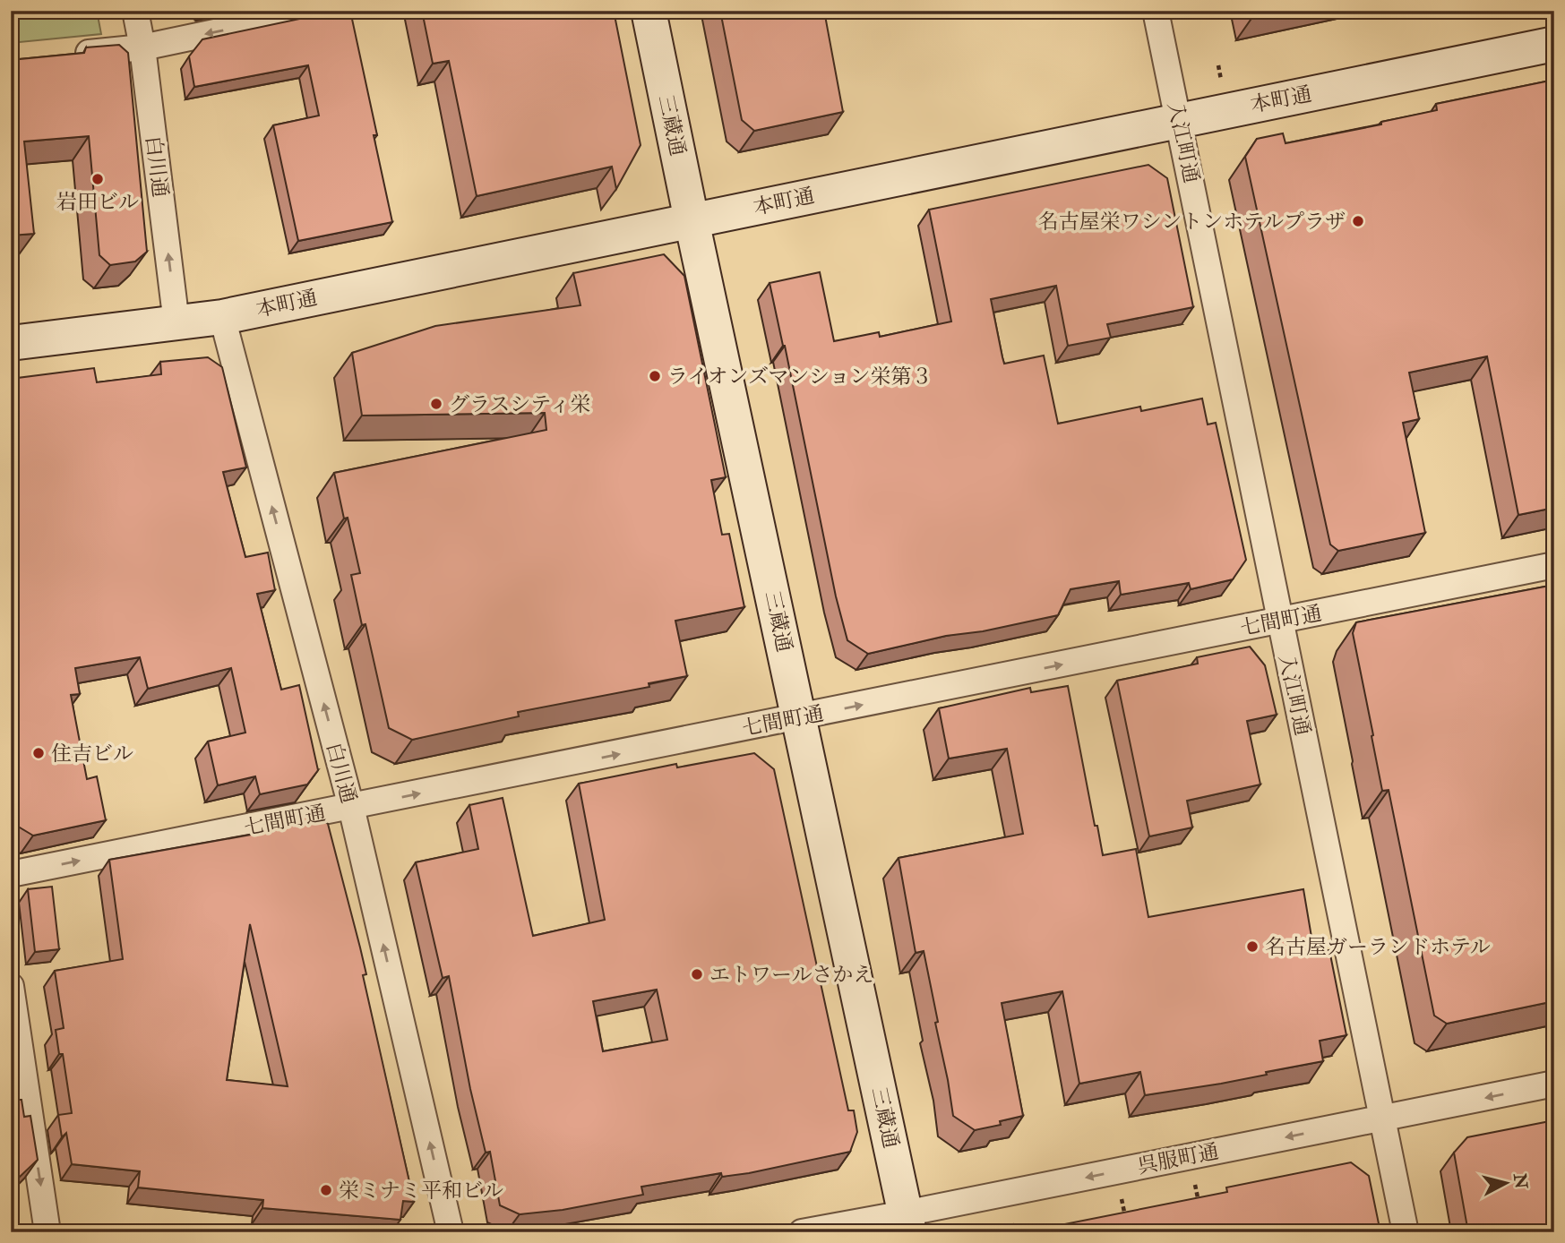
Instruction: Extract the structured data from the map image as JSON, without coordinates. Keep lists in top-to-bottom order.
{
  "streets": {
    "street": [
      "本町通",
      "三蔵通",
      "入江町通",
      "白川通",
      "七間町通",
      "呉服町通"
    ]
  },
  "crossings": [
    ["本町通", "三蔵通"],
    ["本町通", "入江町通"],
    ["本町通", "白川通"],
    ["三蔵通", "七間町通"],
    ["三蔵通", "呉服町通"],
    ["入江町通", "七間町通"],
    ["入江町通", "呉服町通"],
    ["白川通", "七間町通"]
  ],
  "one_way": ["白川通", "七間町通", "呉服町通"],
  "places": [
    "岩田ビル",
    "名古屋栄ワシントンホテルプラザ",
    "ライオンズマンション栄第３",
    "グラスシティ栄",
    "住吉ビル",
    "名古屋ガーランドホテル",
    "エトワールさかえ",
    "栄ミナミ平和ビル"
  ],
  "north": "right"
}
